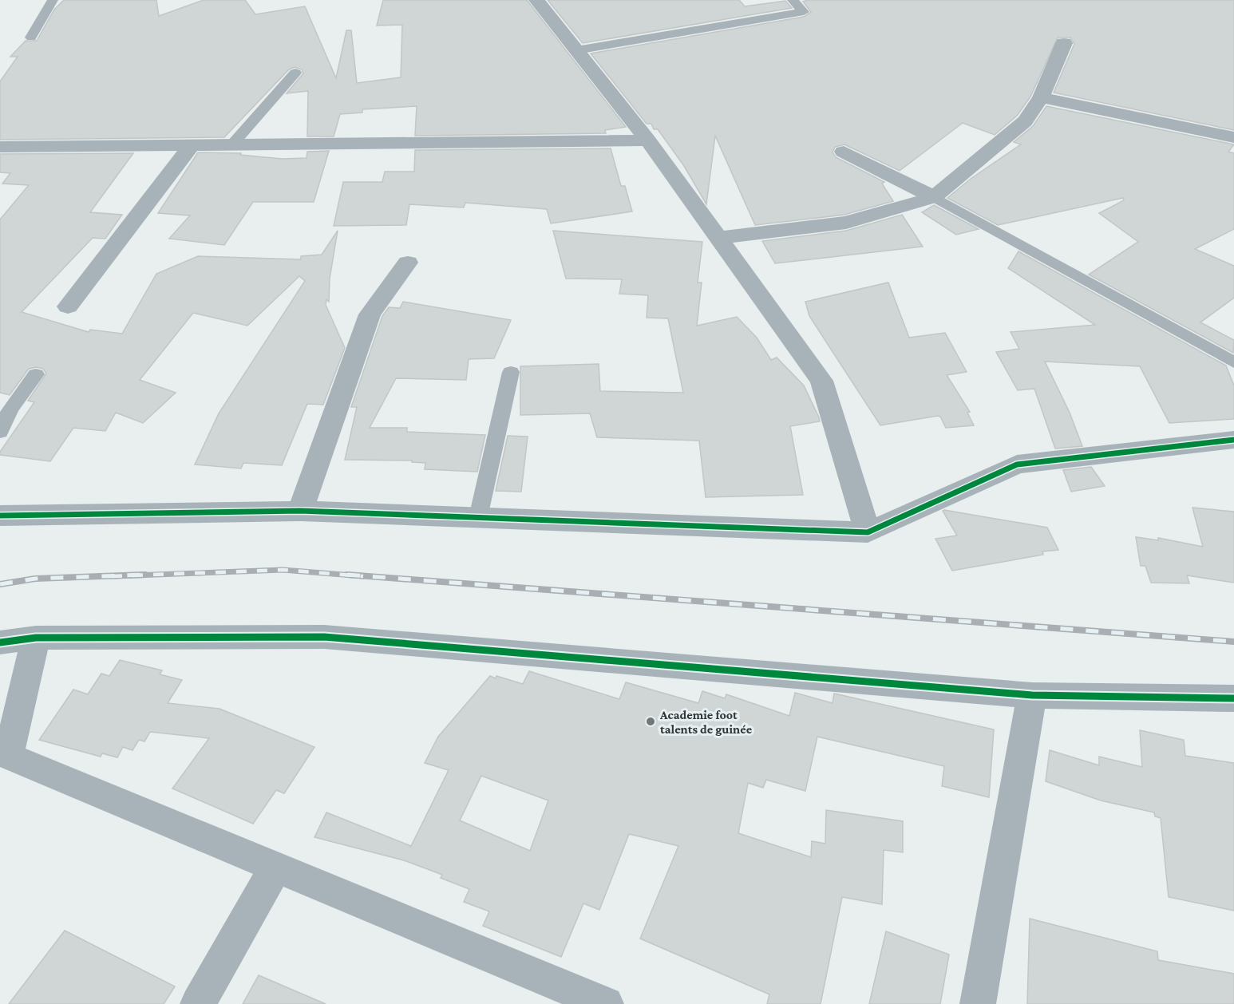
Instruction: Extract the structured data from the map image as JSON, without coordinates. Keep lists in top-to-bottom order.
{
  "places": ["Academie foot talents de guinée"]
}
